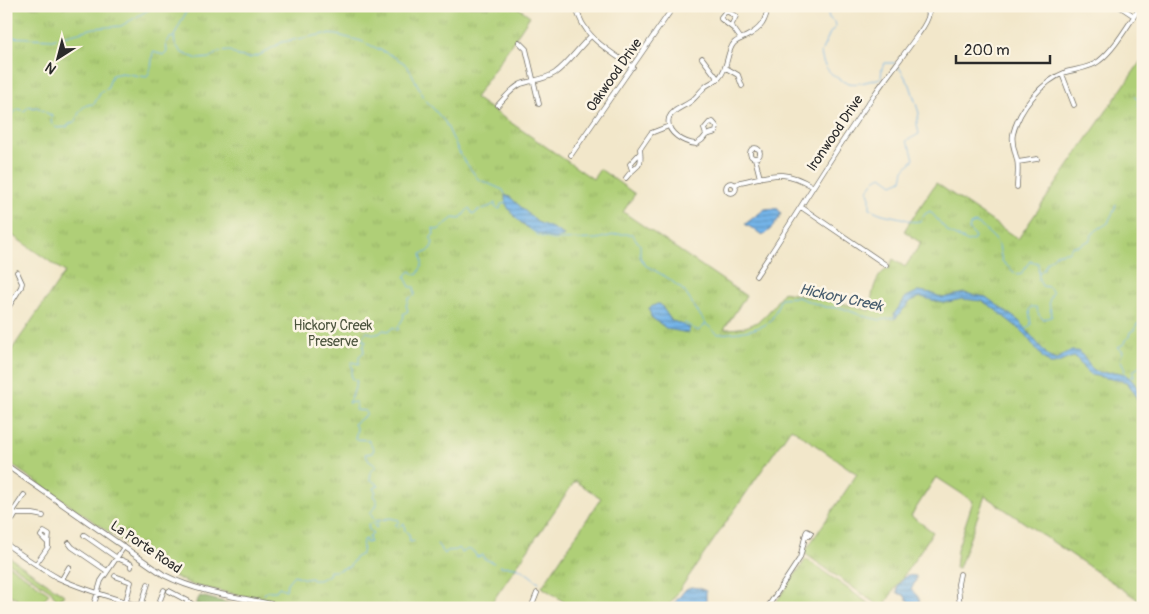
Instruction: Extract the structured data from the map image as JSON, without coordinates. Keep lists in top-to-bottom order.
{
  "streets": {
    "street": ["Oakwood Drive", "Ironwood Drive", "La Porte Road"]
  },
  "water": ["Hickory Creek"],
  "parks": ["Hickory Creek Preserve"],
  "scale_bar": "200 m",
  "north": "bottom left"
}
